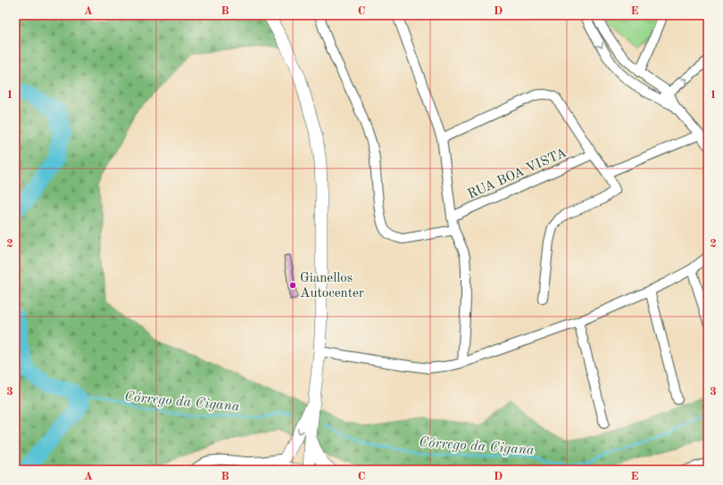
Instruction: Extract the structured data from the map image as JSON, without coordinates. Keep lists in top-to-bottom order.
{
  "streets": {
    "street": ["RUA BOA VISTA"]
  },
  "water": ["Córrego da Cigana"],
  "places": ["Gianellos Autocenter"],
  "grid": {
    "columns": [
      "A",
      "B",
      "C",
      "D",
      "E"
    ],
    "rows": ["1", "2", "3"]
  }
}
